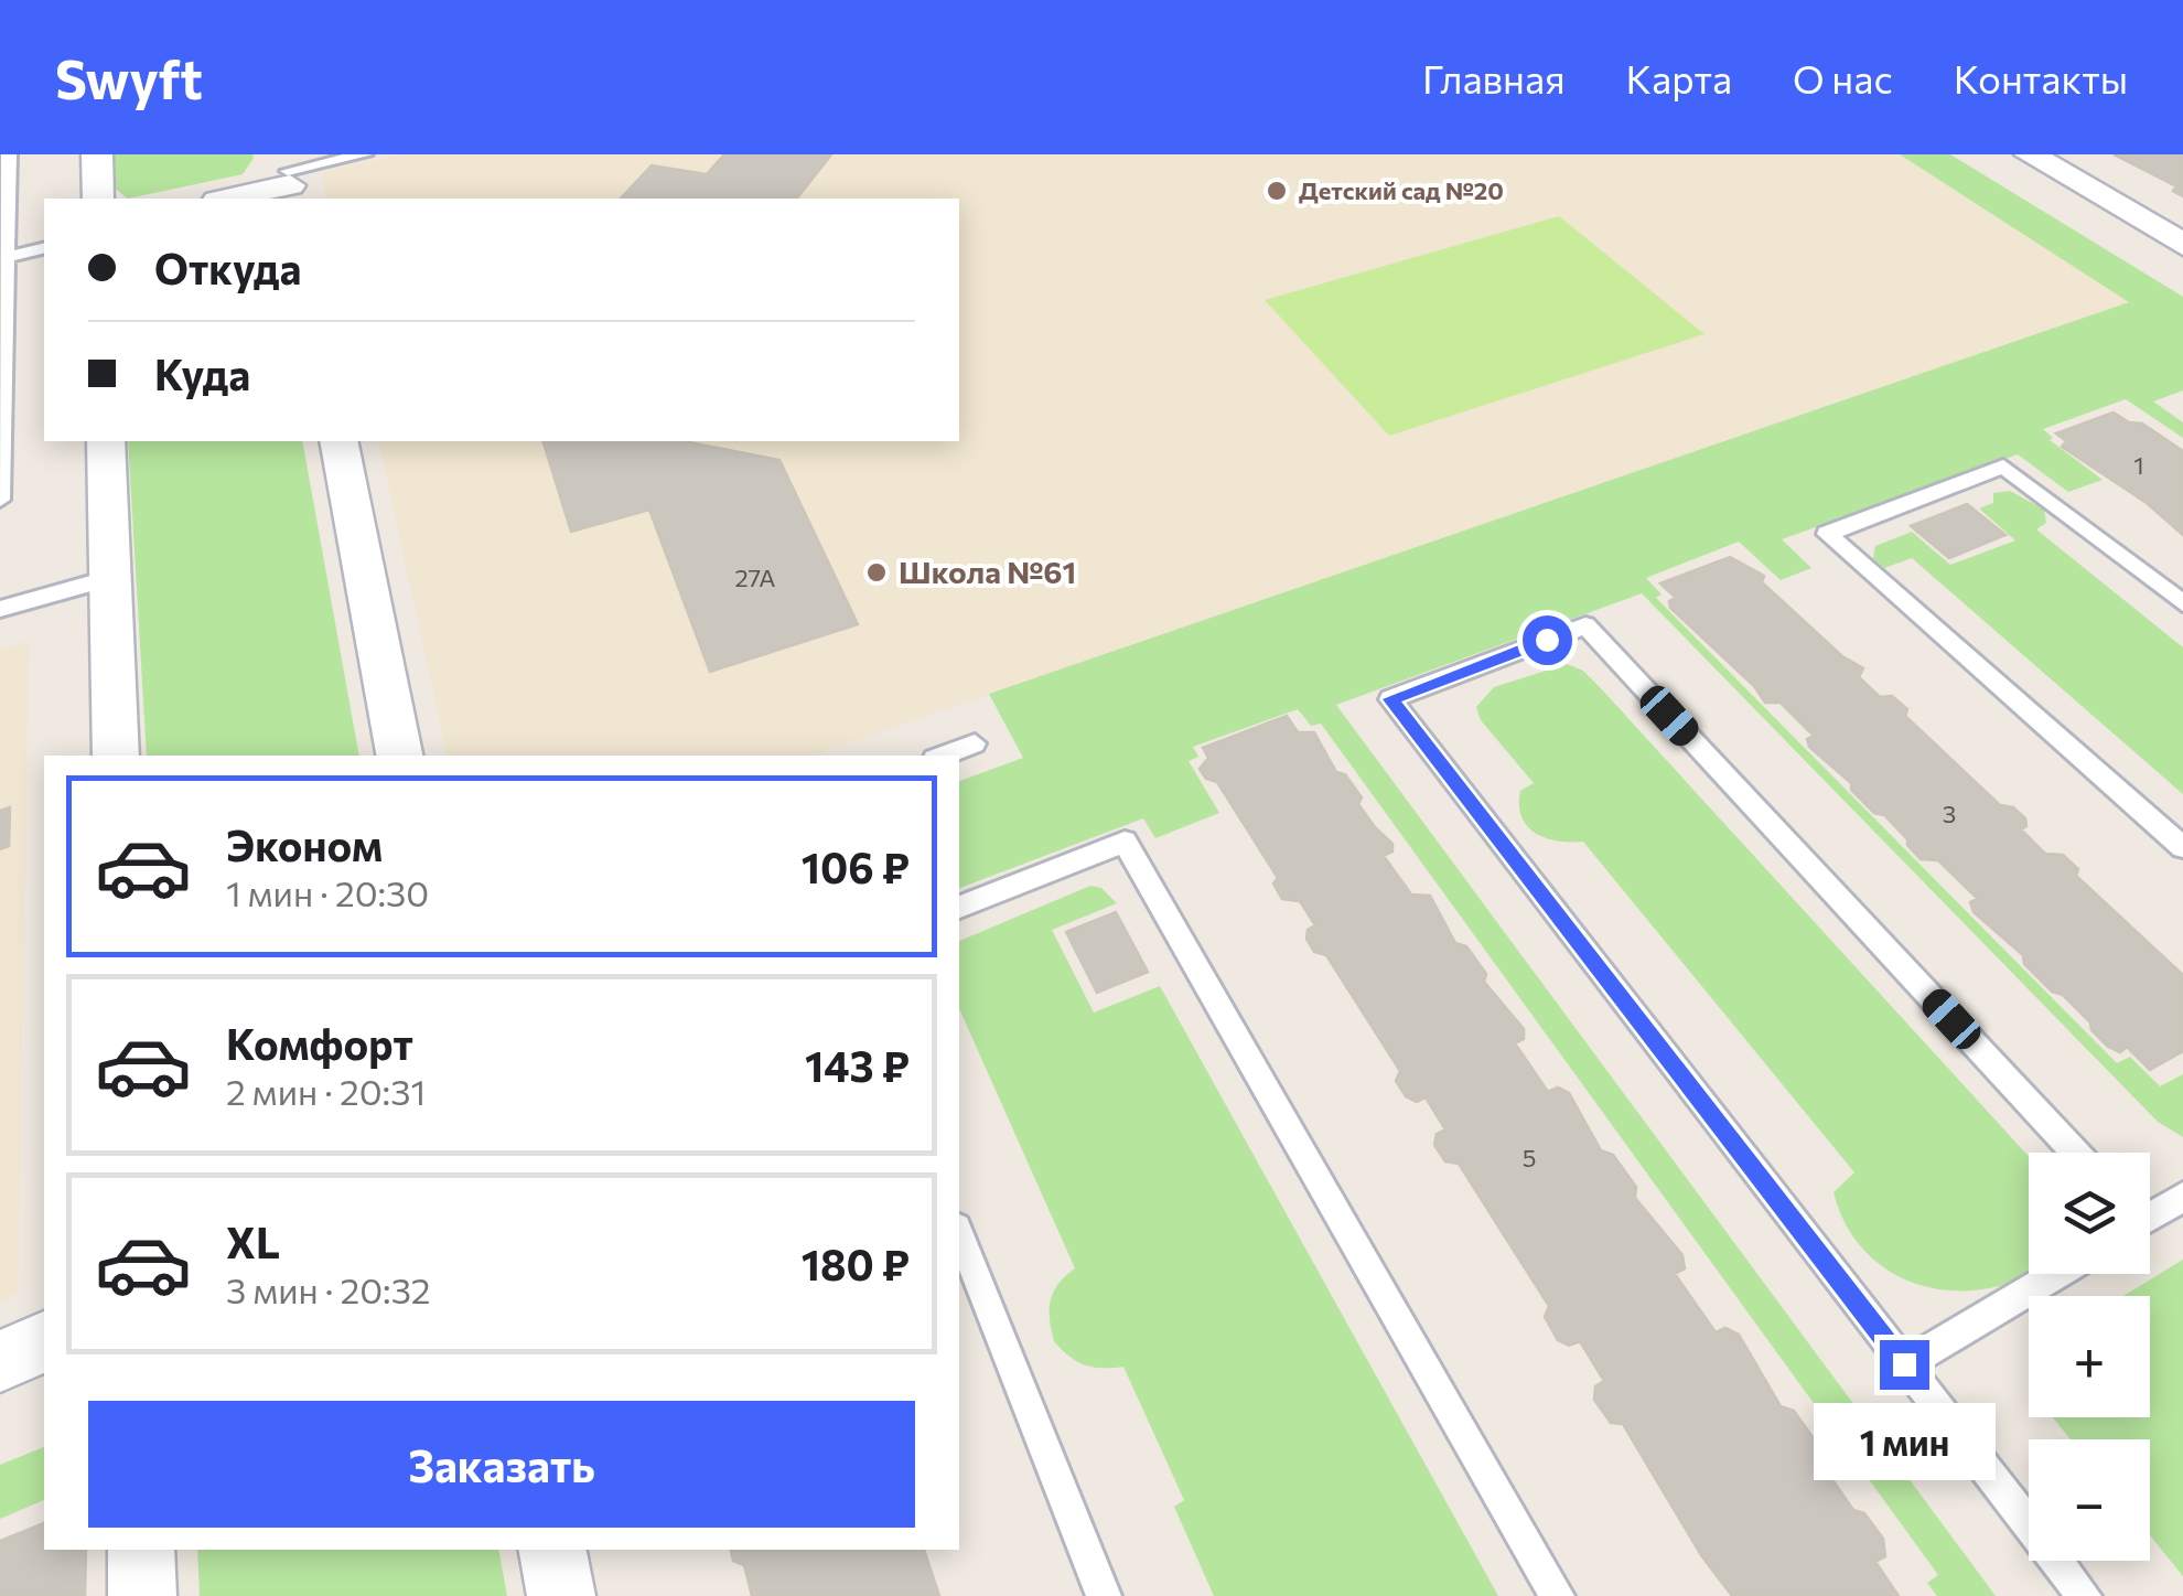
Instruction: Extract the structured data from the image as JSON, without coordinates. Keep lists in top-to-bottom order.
{
  "places": ["Детский сад №20", "Школа №61"],
  "house_numbers": [
    "1",
    "27А",
    "3",
    "5"
  ],
  "page": {
    "header": "Swyft",
    "nav": [
      "Главная",
      "Карта",
      "О нас",
      "Контакты"
    ],
    "banner": ["Откуда", "Куда"],
    "list": [
      {
        "name": "Эконом",
        "note": "1 мин · 20:30",
        "value": "106 ₽"
      },
      {
        "name": "Комфорт",
        "note": "2 мин · 20:31",
        "value": "143 ₽"
      },
      {
        "name": "XL",
        "note": "3 мин · 20:32",
        "value": "180 ₽"
      }
    ],
    "map_buttons": ["+", "−"],
    "buttons": "Заказать",
    "bubble": "1 мин"
  }
}
